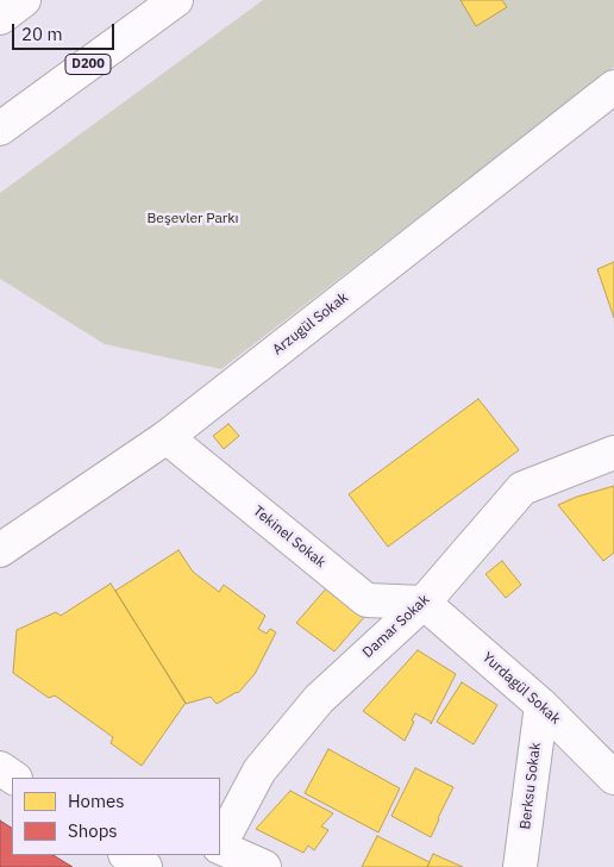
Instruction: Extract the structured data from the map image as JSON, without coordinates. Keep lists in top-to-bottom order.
{
  "streets": {
    "main road": [
      "D200",
      "Arzugül Sokak",
      "Tekinel Sokak",
      "Damar Sokak",
      "Yurdagül Sokak",
      "Berksu Sokak"
    ]
  },
  "crossings": [
    ["Arzugül Sokak", "Tekinel Sokak"],
    ["Tekinel Sokak", "Damar Sokak"],
    ["Tekinel Sokak", "Yurdagül Sokak"],
    ["Damar Sokak", "Yurdagül Sokak"],
    ["Yurdagül Sokak", "Berksu Sokak"]
  ],
  "parks": ["Beşevler Parkı"],
  "legend": ["Homes", "Shops"],
  "scale_bar": "20 m"
}
